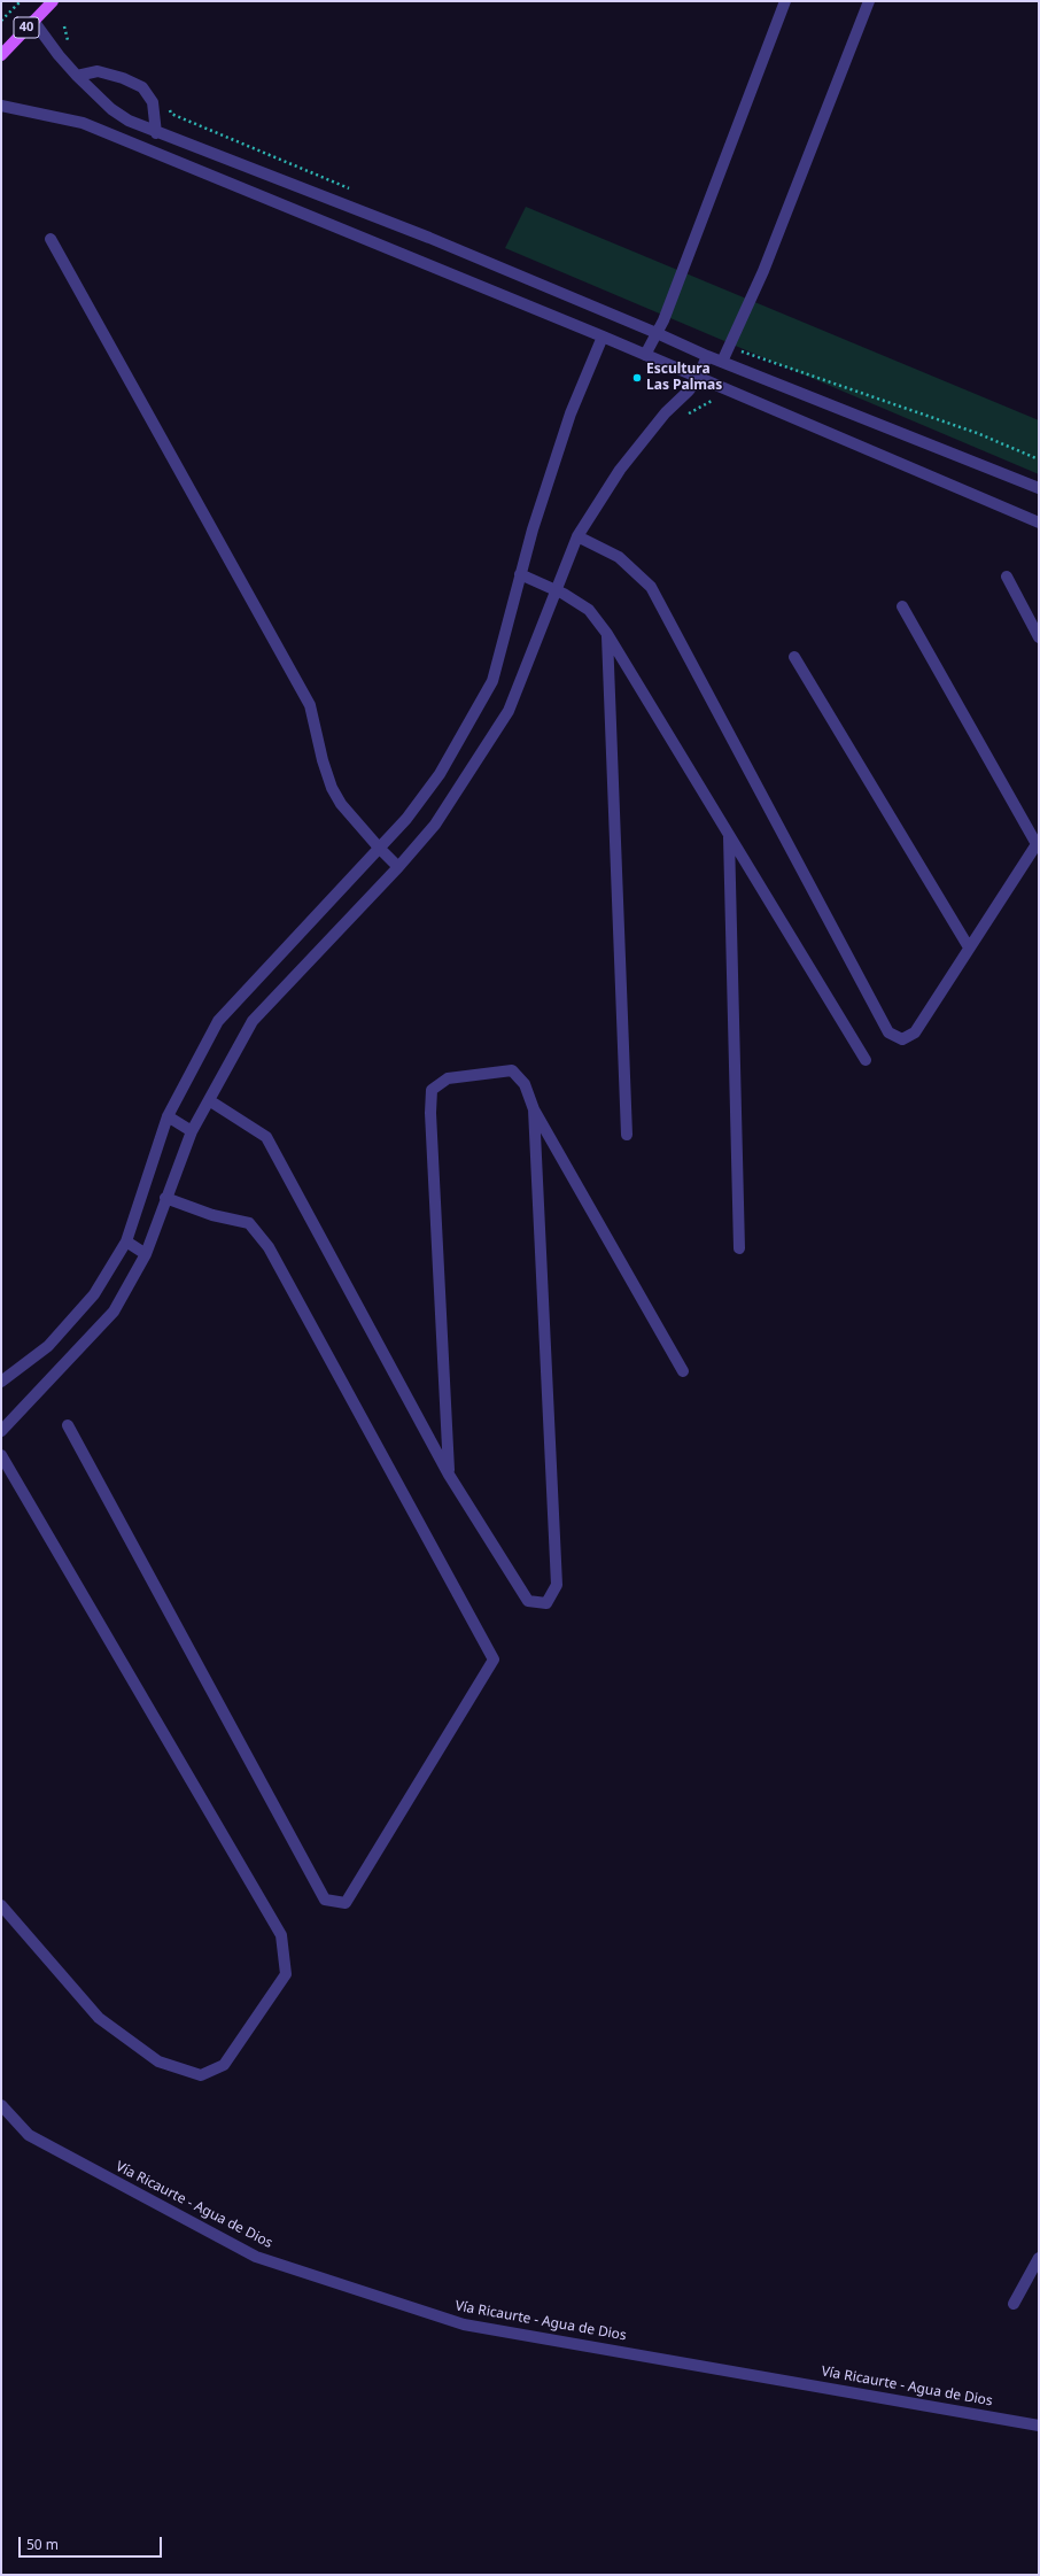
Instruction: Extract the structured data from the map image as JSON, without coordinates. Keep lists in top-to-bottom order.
{
  "streets": {
    "main road": ["40"],
    "street": ["Vía Ricaurte - Agua de Dios"]
  },
  "places": ["Escultura Las Palmas"],
  "scale_bar": "50 m"
}
